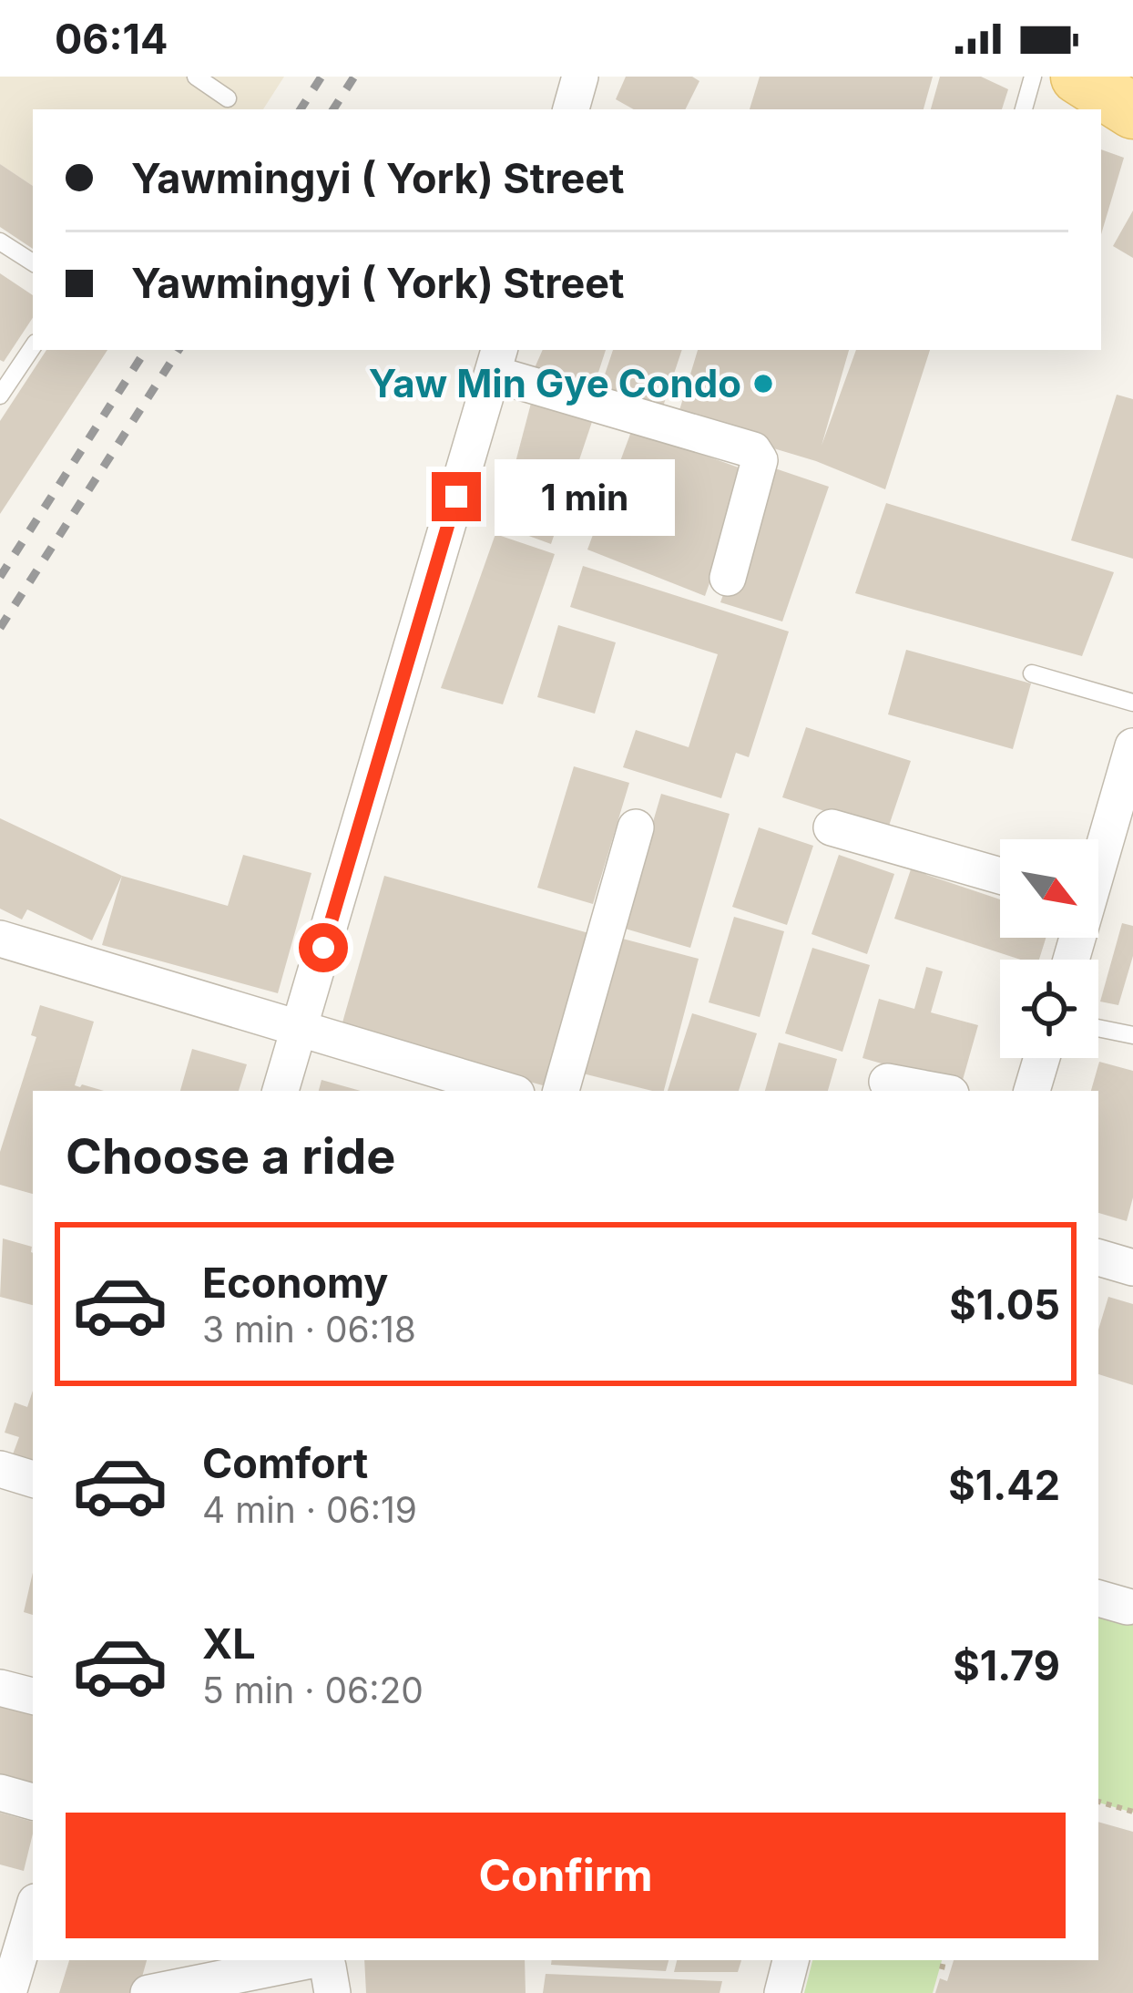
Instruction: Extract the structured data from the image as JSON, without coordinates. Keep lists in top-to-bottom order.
{
  "places": ["Yaw Min Gye Condo"],
  "north": "bottom right",
  "page": {
    "status": "06:14",
    "banner": ["Yawmingyi ( York) Street", "Yawmingyi ( York) Street"],
    "bubble": "1 min",
    "heading": "Choose a ride",
    "list": [
      {
        "name": "Economy",
        "note": "3 min · 06:18",
        "value": "$1.05"
      },
      {
        "name": "Comfort",
        "note": "4 min · 06:19",
        "value": "$1.42"
      },
      {
        "name": "XL",
        "note": "5 min · 06:20",
        "value": "$1.79"
      }
    ],
    "buttons": "Confirm"
  }
}
